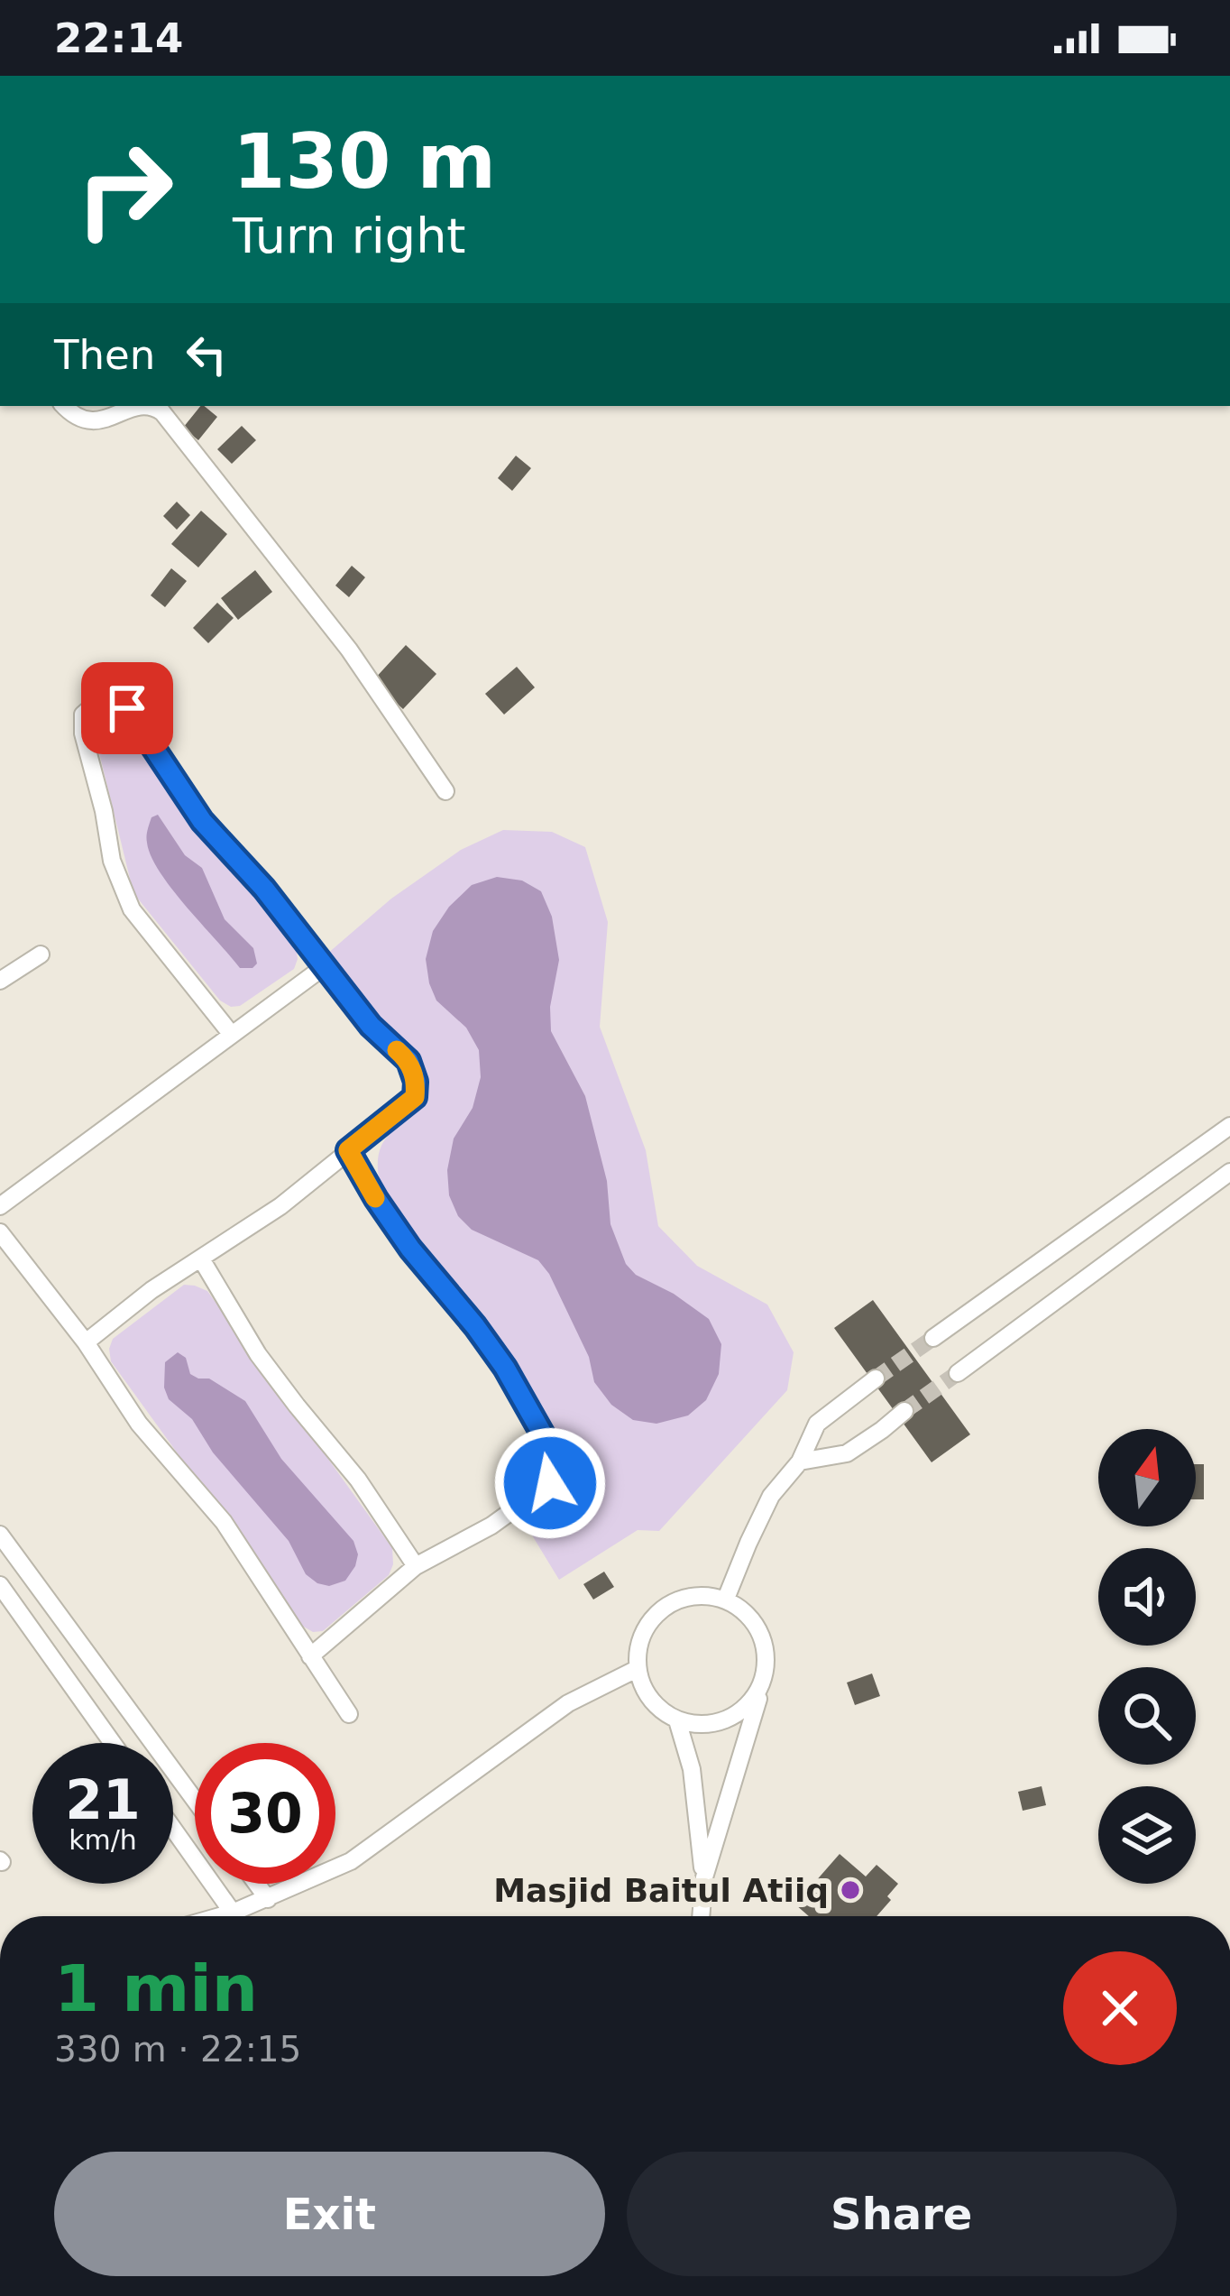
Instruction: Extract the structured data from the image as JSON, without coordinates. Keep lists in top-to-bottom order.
{
  "places": ["Masjid Baitul Atiiq"],
  "north": "top",
  "page": {
    "status": "22:14",
    "turn": ["130 m", "Turn right"],
    "then": "Then",
    "speed": "21 km/h",
    "limit": "30",
    "heading": ["1 min", "330 m · 22:15"],
    "buttons": ["Exit", "Share"]
  }
}
